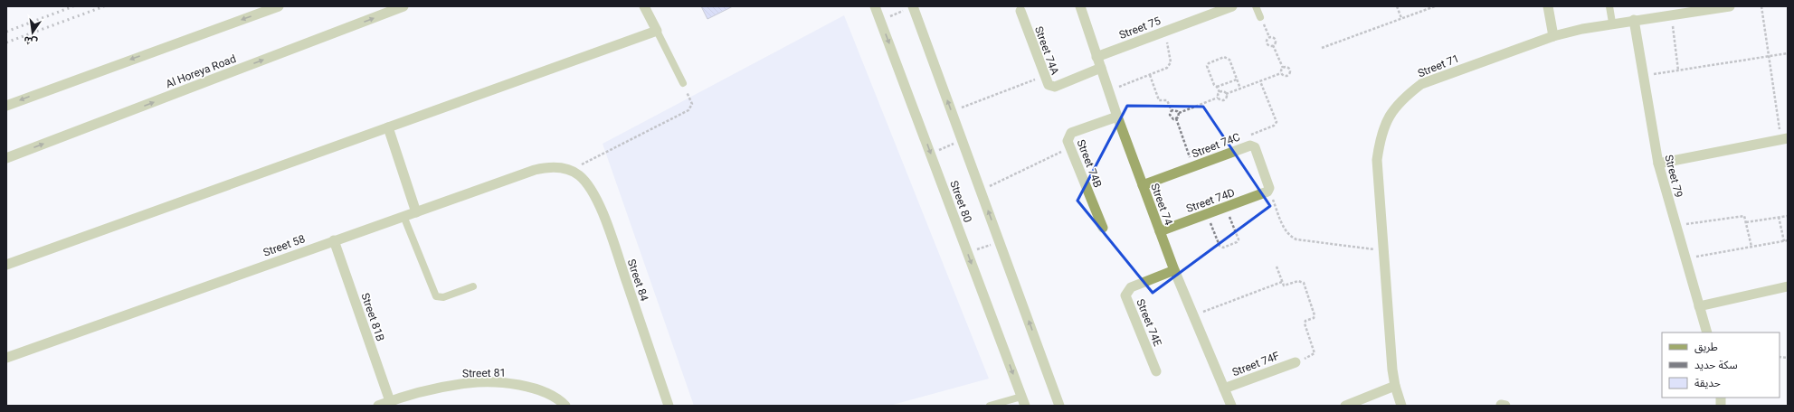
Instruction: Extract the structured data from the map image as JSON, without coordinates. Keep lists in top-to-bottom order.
{
  "streets": {
    "street": [
      "Street 75",
      "Street 74A",
      "Street 71",
      "Al Horeya Road",
      "Street 74C",
      "Street 74B",
      "Street 79",
      "Street 74D",
      "Street 80",
      "Street 74",
      "Street 58",
      "Street 84",
      "Street 81B",
      "Street 74E",
      "Street 74F",
      "Street 81"
    ]
  },
  "crossings": [
    ["Street 75", "Street 74"],
    ["Street 74A", "Street 74"],
    ["Street 71", "Street 79"],
    ["Street 74C", "Street 74D"],
    ["Street 74C", "Street 74"],
    ["Street 74B", "Street 74"],
    ["Street 74D", "Street 74"],
    ["Street 74", "Street 74E"],
    ["Street 74", "Street 74F"],
    ["Street 58", "Street 84"],
    ["Street 58", "Street 81B"],
    ["Street 81B", "Street 81"]
  ],
  "legend": ["طريق", "سكة حديد", "حديقة"],
  "north": "bottom"
}
